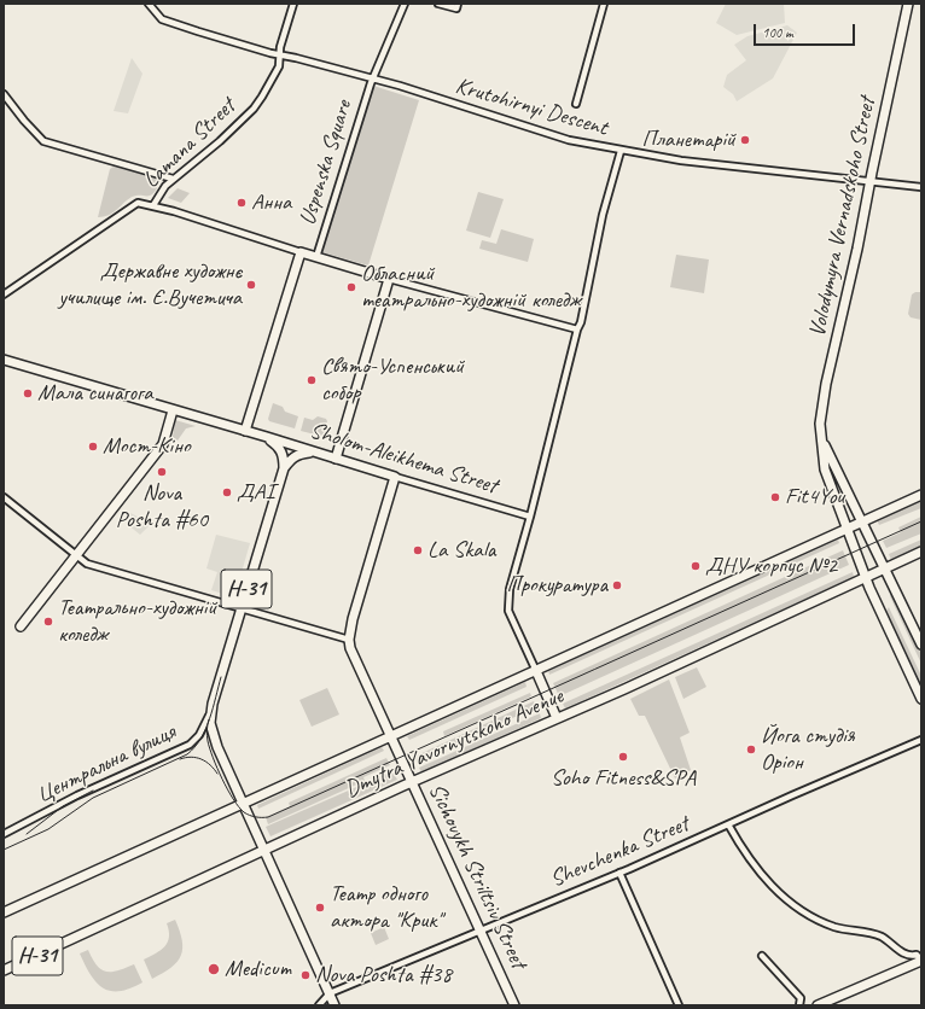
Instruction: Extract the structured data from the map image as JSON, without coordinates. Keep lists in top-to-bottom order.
{
  "streets": {
    "main road": [
      "Uspenska Square",
      "Volodymyra Vernadskoho Street",
      "Sholom-Aleikhema Street",
      "Н-31",
      "Dmytra Yavornytskoho Avenue",
      "Sichovykh Striltsiv Street"
    ],
    "street": [
      "Krutohirnyi Descent",
      "Lamana Street",
      "Центральна вулиця",
      "Shevchenka Street"
    ]
  },
  "crossings": [
    ["Krutohirnyi Descent", "Lamana Street"],
    ["Krutohirnyi Descent", "Uspenska Square"],
    ["Krutohirnyi Descent", "Volodymyra Vernadskoho Street"],
    ["Uspenska Square", "Sholom-Aleikhema Street"],
    ["Volodymyra Vernadskoho Street", "Dmytra Yavornytskoho Avenue"],
    ["Sholom-Aleikhema Street", "Н-31"],
    ["Н-31", "Dmytra Yavornytskoho Avenue"],
    ["Н-31", "Центральна вулиця"],
    ["Dmytra Yavornytskoho Avenue", "Sichovykh Striltsiv Street"],
    ["Shevchenka Street", "Sichovykh Striltsiv Street"]
  ],
  "places": [
    "Планетарій",
    "Анна",
    "Державне художнє училище ім. Є.Вучетича",
    "Обласний театрально-художній коледж",
    "Свято-Успенський собор",
    "Мала синагога",
    "Мост-Кіно",
    "Nova Poshta #60",
    "ДАІ",
    "Fit4You",
    "La Skala",
    "ДНУ корпус №2",
    "Прокуратура",
    "Театрально-художній коледж",
    "Йога студія Оріон",
    "Soho Fitness&SPA",
    "Театр одного актора \"Крик\"",
    "Medicum",
    "Nova Poshta #38"
  ],
  "scale_bar": "100 m"
}
